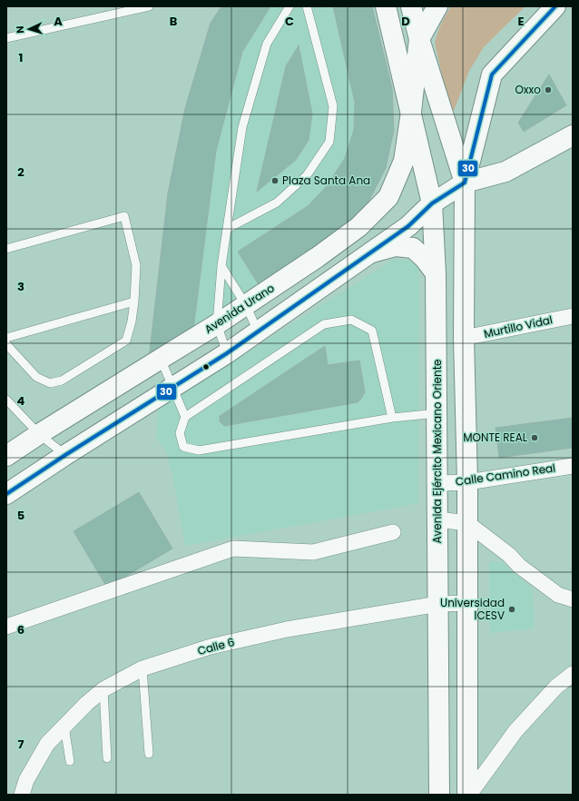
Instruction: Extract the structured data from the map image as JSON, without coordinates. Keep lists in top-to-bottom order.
{
  "streets": {
    "main road": ["Avenida Urano", "Avenida Ejército Mexicano Oriente"],
    "street": ["Murtillo Vidal", "Calle Camino Real", "Calle 6"]
  },
  "crossings": [
    ["Avenida Urano", "Avenida Ejército Mexicano Oriente"],
    ["Avenida Ejército Mexicano Oriente", "Calle Camino Real"],
    ["Avenida Ejército Mexicano Oriente", "Calle 6"]
  ],
  "places": [
    "Oxxo",
    "Plaza Santa Ana",
    "MONTE REAL",
    "Universidad ICESV"
  ],
  "lines": ["transit line 30"],
  "north": "left",
  "grid": {
    "columns": [
      "A",
      "B",
      "C",
      "D",
      "E"
    ],
    "rows": [
      "1",
      "2",
      "3",
      "4",
      "5",
      "6",
      "7"
    ]
  }
}
